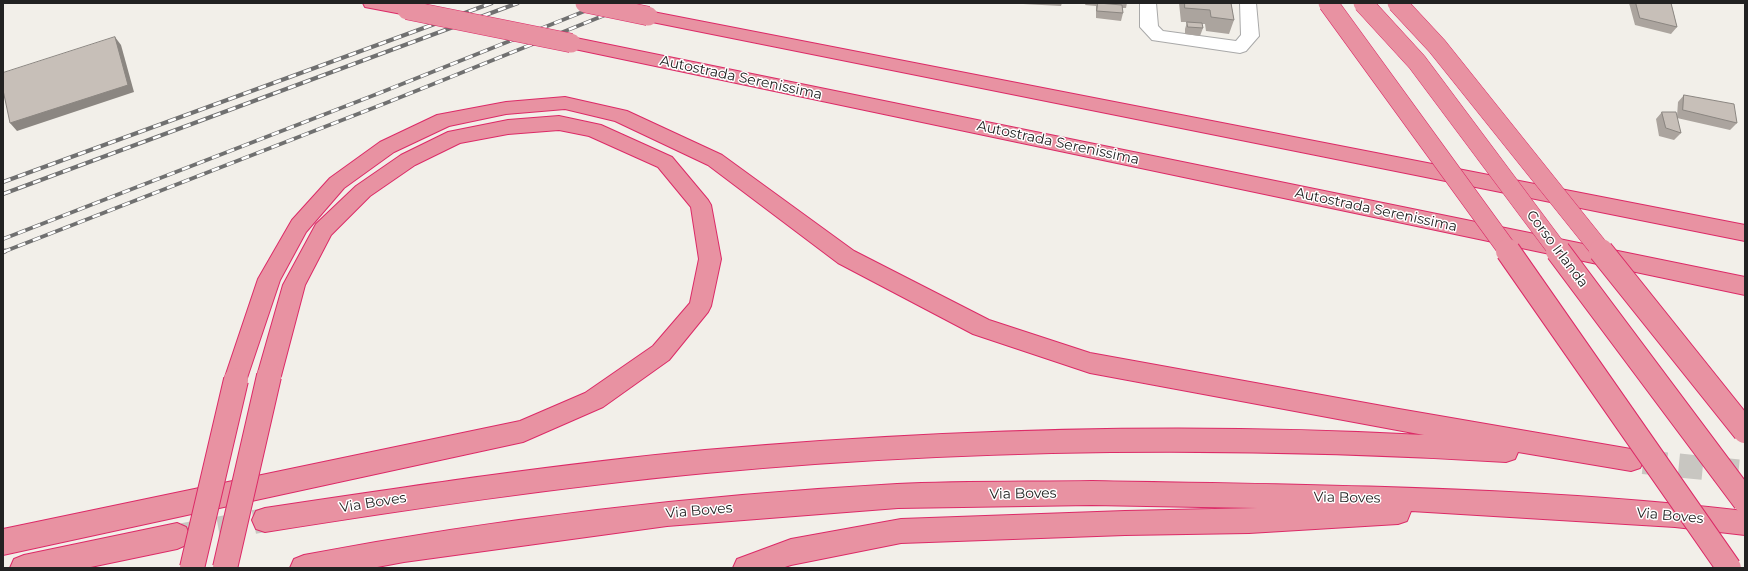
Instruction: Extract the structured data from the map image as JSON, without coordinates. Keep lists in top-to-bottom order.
{
  "streets": {
    "highway": ["Autostrada Serenissima", "Corso Irlanda", "Via Boves"]
  }
}
